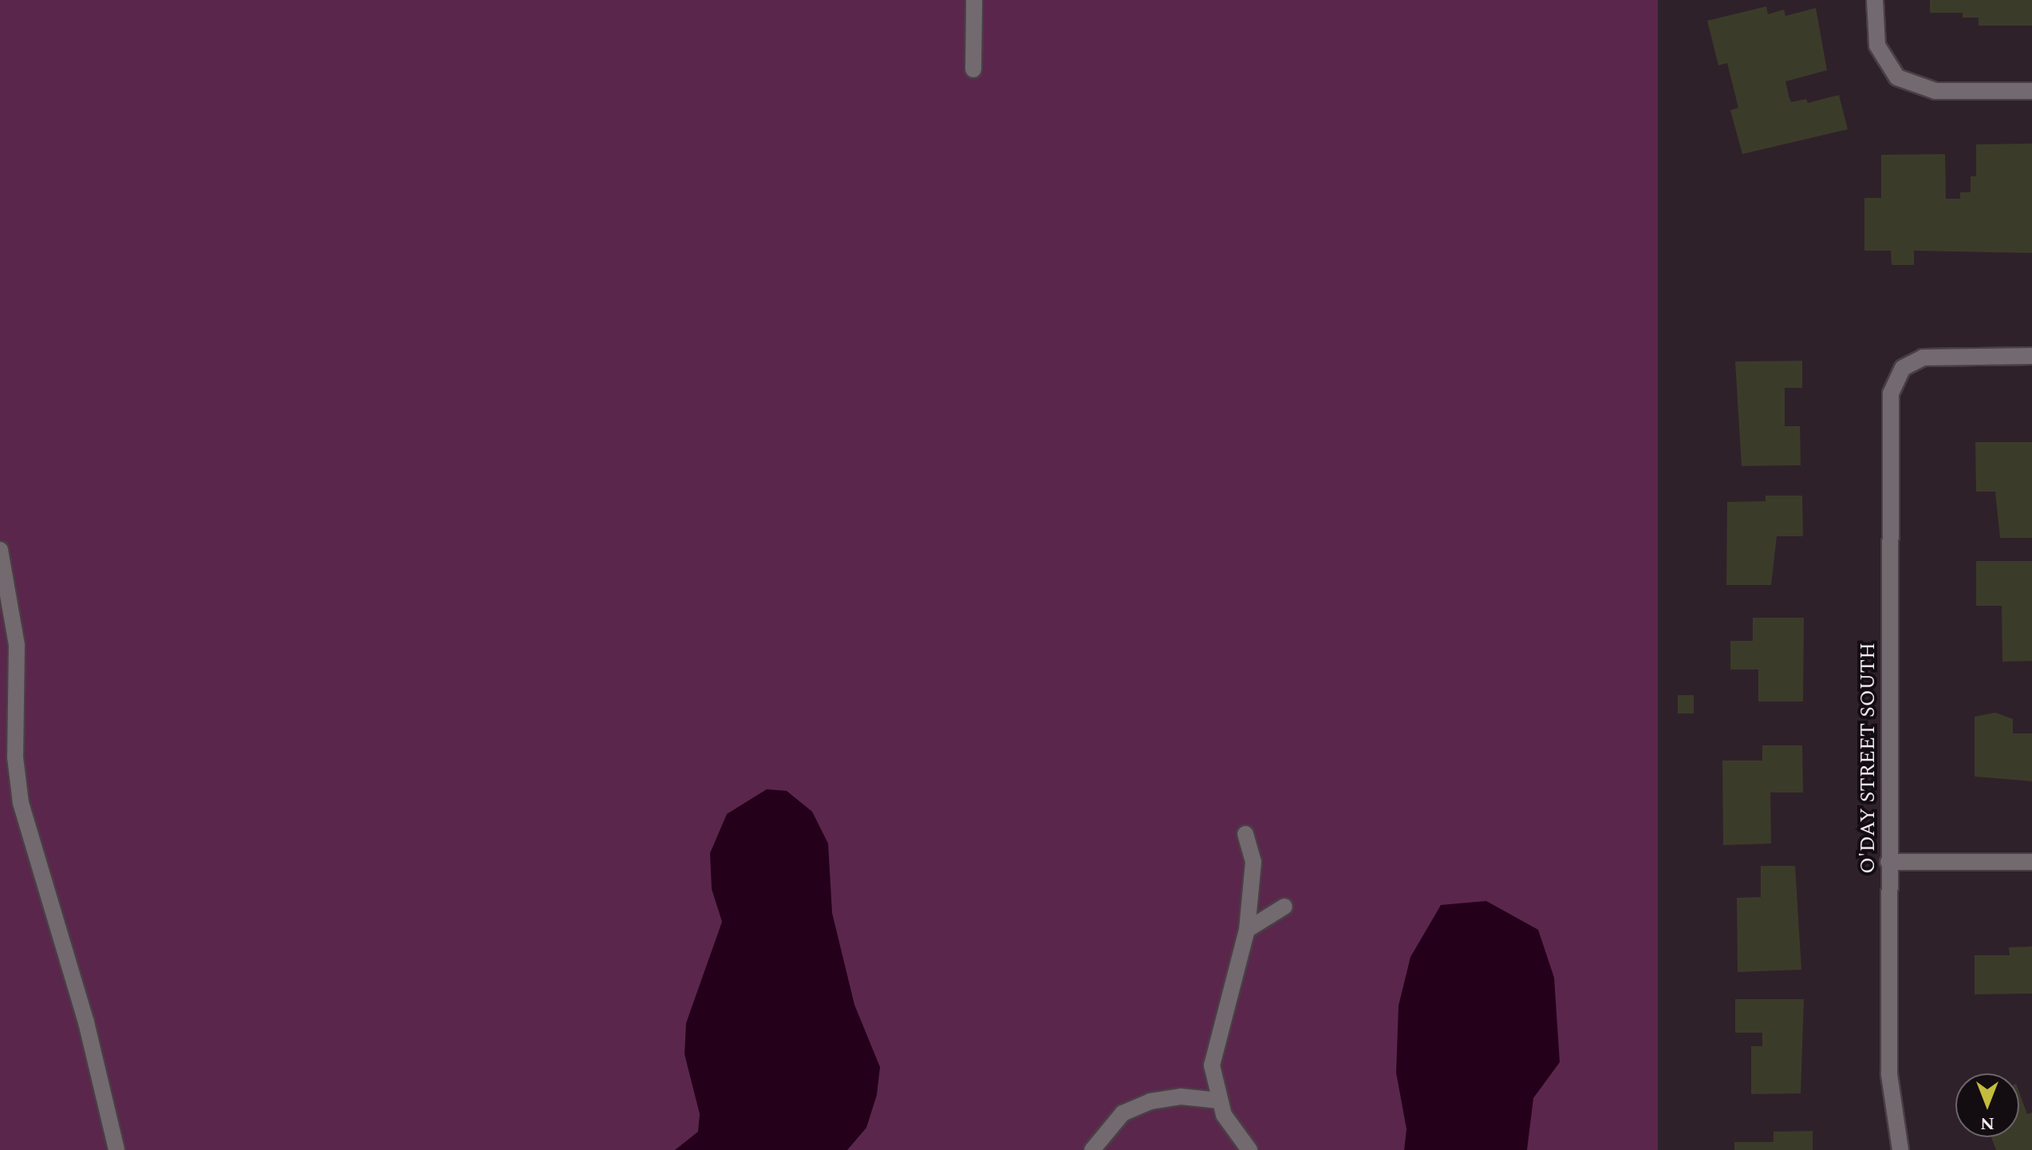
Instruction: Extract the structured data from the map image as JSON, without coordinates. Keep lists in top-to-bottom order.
{
  "streets": {
    "street": ["O'DAY STREET SOUTH"]
  },
  "north": "bottom"
}
